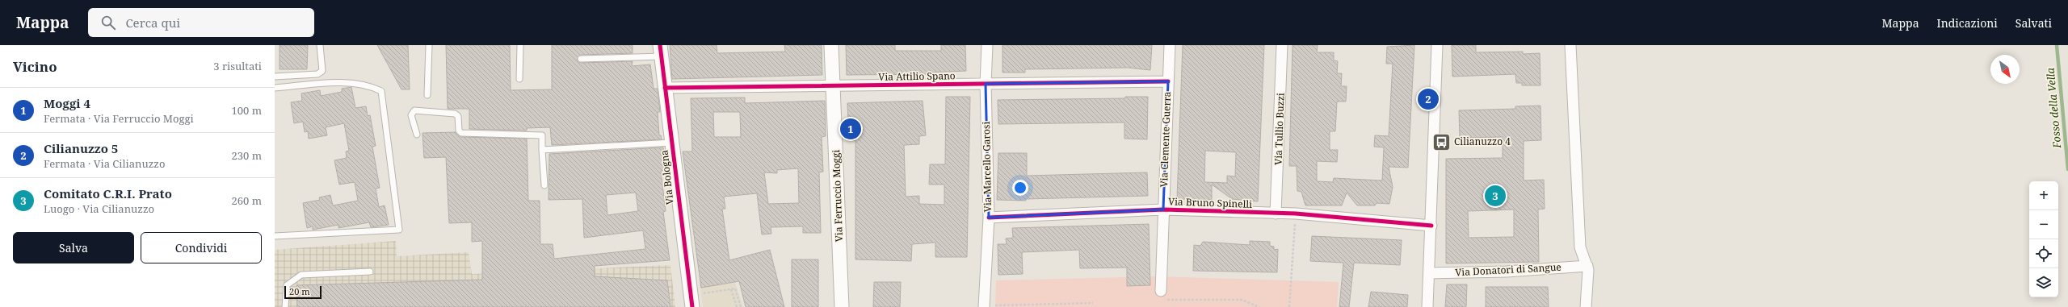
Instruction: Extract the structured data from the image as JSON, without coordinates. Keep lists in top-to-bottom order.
{
  "streets": {
    "street": [
      "Via Attilio Spano",
      "Via Tullio Buzzi",
      "Via Clemente Guerra",
      "Via Marcello Garosi",
      "Via Bologna",
      "Via Ferruccio Moggi",
      "Via Bruno Spinelli",
      "Via Donatori di Sangue"
    ]
  },
  "crossings": [
    ["Via Attilio Spano", "Via Clemente Guerra"],
    ["Via Attilio Spano", "Via Marcello Garosi"],
    ["Via Attilio Spano", "Via Bologna"],
    ["Via Attilio Spano", "Via Ferruccio Moggi"],
    ["Via Tullio Buzzi", "Via Bruno Spinelli"],
    ["Via Clemente Guerra", "Via Bruno Spinelli"],
    ["Via Marcello Garosi", "Via Bruno Spinelli"]
  ],
  "water": ["Fosso della Vella"],
  "places": {
    "bus stop": ["Cilianuzzo 4"]
  },
  "scale_bar": "20 m",
  "north": "bottom right",
  "page": {
    "header": "Mappa",
    "search": "Cerca qui",
    "nav": ["Mappa", "Indicazioni", "Salvati"],
    "heading": ["Vicino", "3 risultati"],
    "list": [
      {
        "mark": "1",
        "name": "Moggi 4",
        "note": "Fermata · Via Ferruccio Moggi",
        "value": "100 m"
      },
      {
        "mark": "2",
        "name": "Cilianuzzo 5",
        "note": "Fermata · Via Cilianuzzo",
        "value": "230 m"
      },
      {
        "mark": "3",
        "name": "Comitato C.R.I. Prato",
        "note": "Luogo · Via Cilianuzzo",
        "value": "260 m"
      }
    ],
    "pins": ["2", "1", "3"],
    "map_buttons": ["+", "−"],
    "buttons": ["Salva", "Condividi"],
    "scale": "20 m"
  }
}
